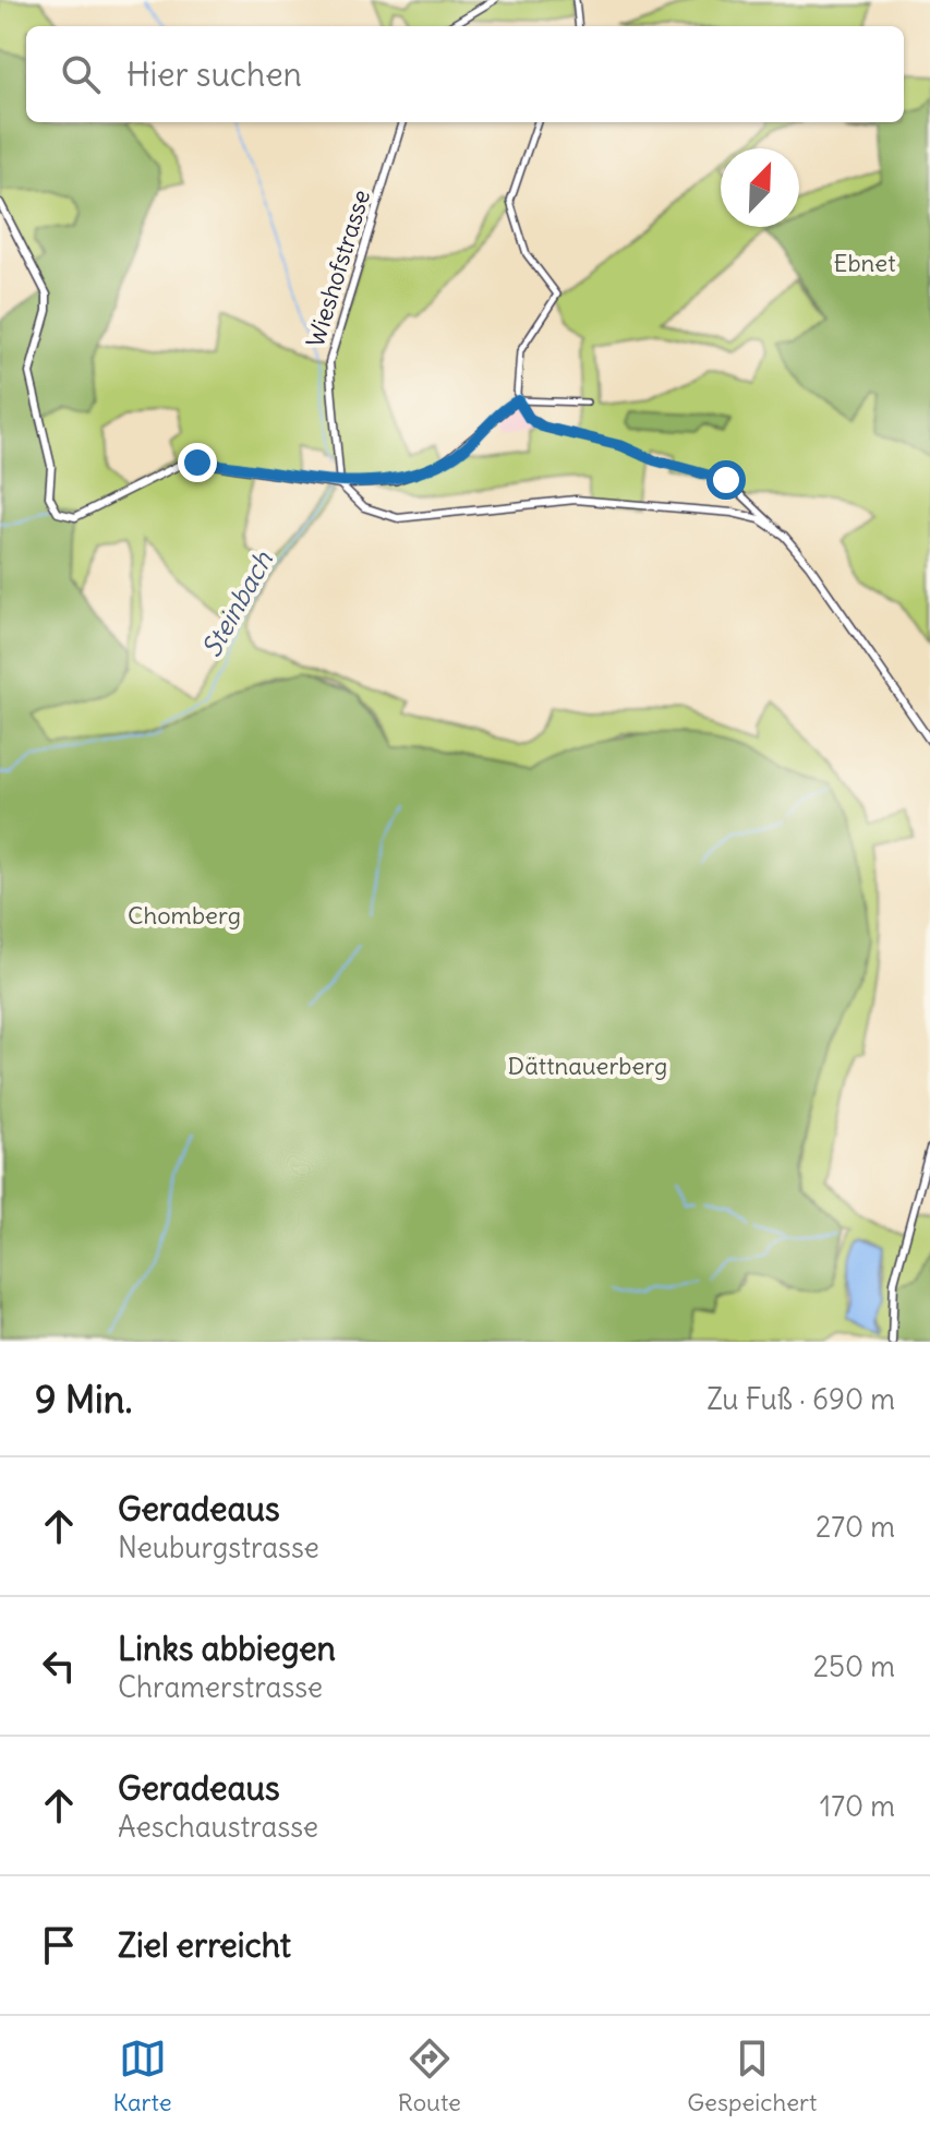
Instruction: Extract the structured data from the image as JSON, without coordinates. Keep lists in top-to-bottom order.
{
  "streets": {
    "street": ["Wieshofstrasse"]
  },
  "water": ["Steinbach"],
  "parks": ["Ebnet", "Chomberg", "Dättnauerberg"],
  "north": "top right",
  "page": {
    "search": "Hier suchen",
    "heading": ["9 Min.", "Zu Fuß · 690 m"],
    "list": [
      ["Geradeaus", "Neuburgstrasse", "270 m"],
      ["Links abbiegen", "Chramerstrasse", "250 m"],
      ["Geradeaus", "Aeschaustrasse", "170 m"],
      "Ziel erreicht"
    ],
    "nav": ["Karte", "Route", "Gespeichert"]
  }
}
